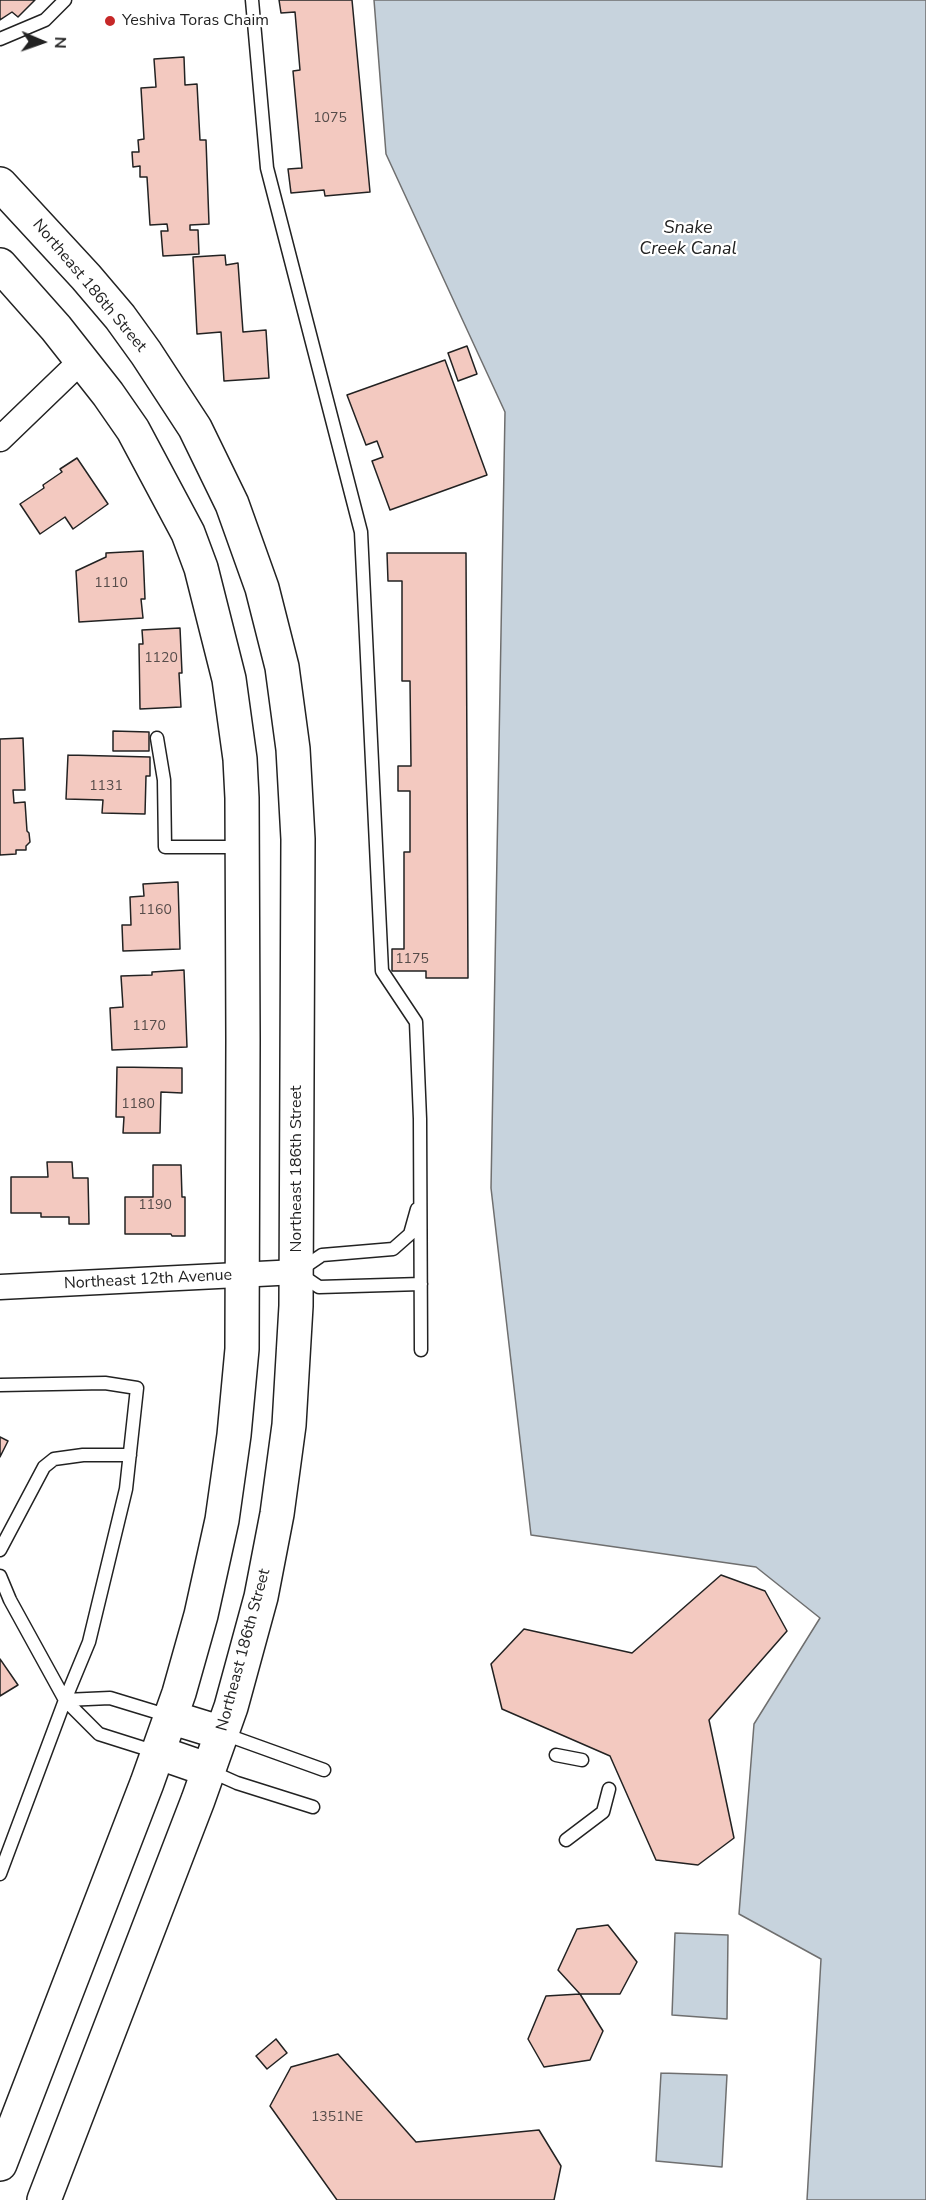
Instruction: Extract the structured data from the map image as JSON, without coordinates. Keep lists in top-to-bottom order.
{
  "streets": {
    "main road": ["Northeast 186th Street"],
    "street": ["Northeast 12th Avenue"]
  },
  "crossings": [
    ["Northeast 186th Street", "Northeast 12th Avenue"]
  ],
  "water": ["Snake Creek Canal"],
  "places": ["Yeshiva Toras Chaim"],
  "house_numbers": [
    "1075",
    "1110",
    "1120",
    "1131",
    "1160",
    "1175",
    "1170",
    "1180",
    "1190",
    "1351NE"
  ],
  "north": "right"
}
